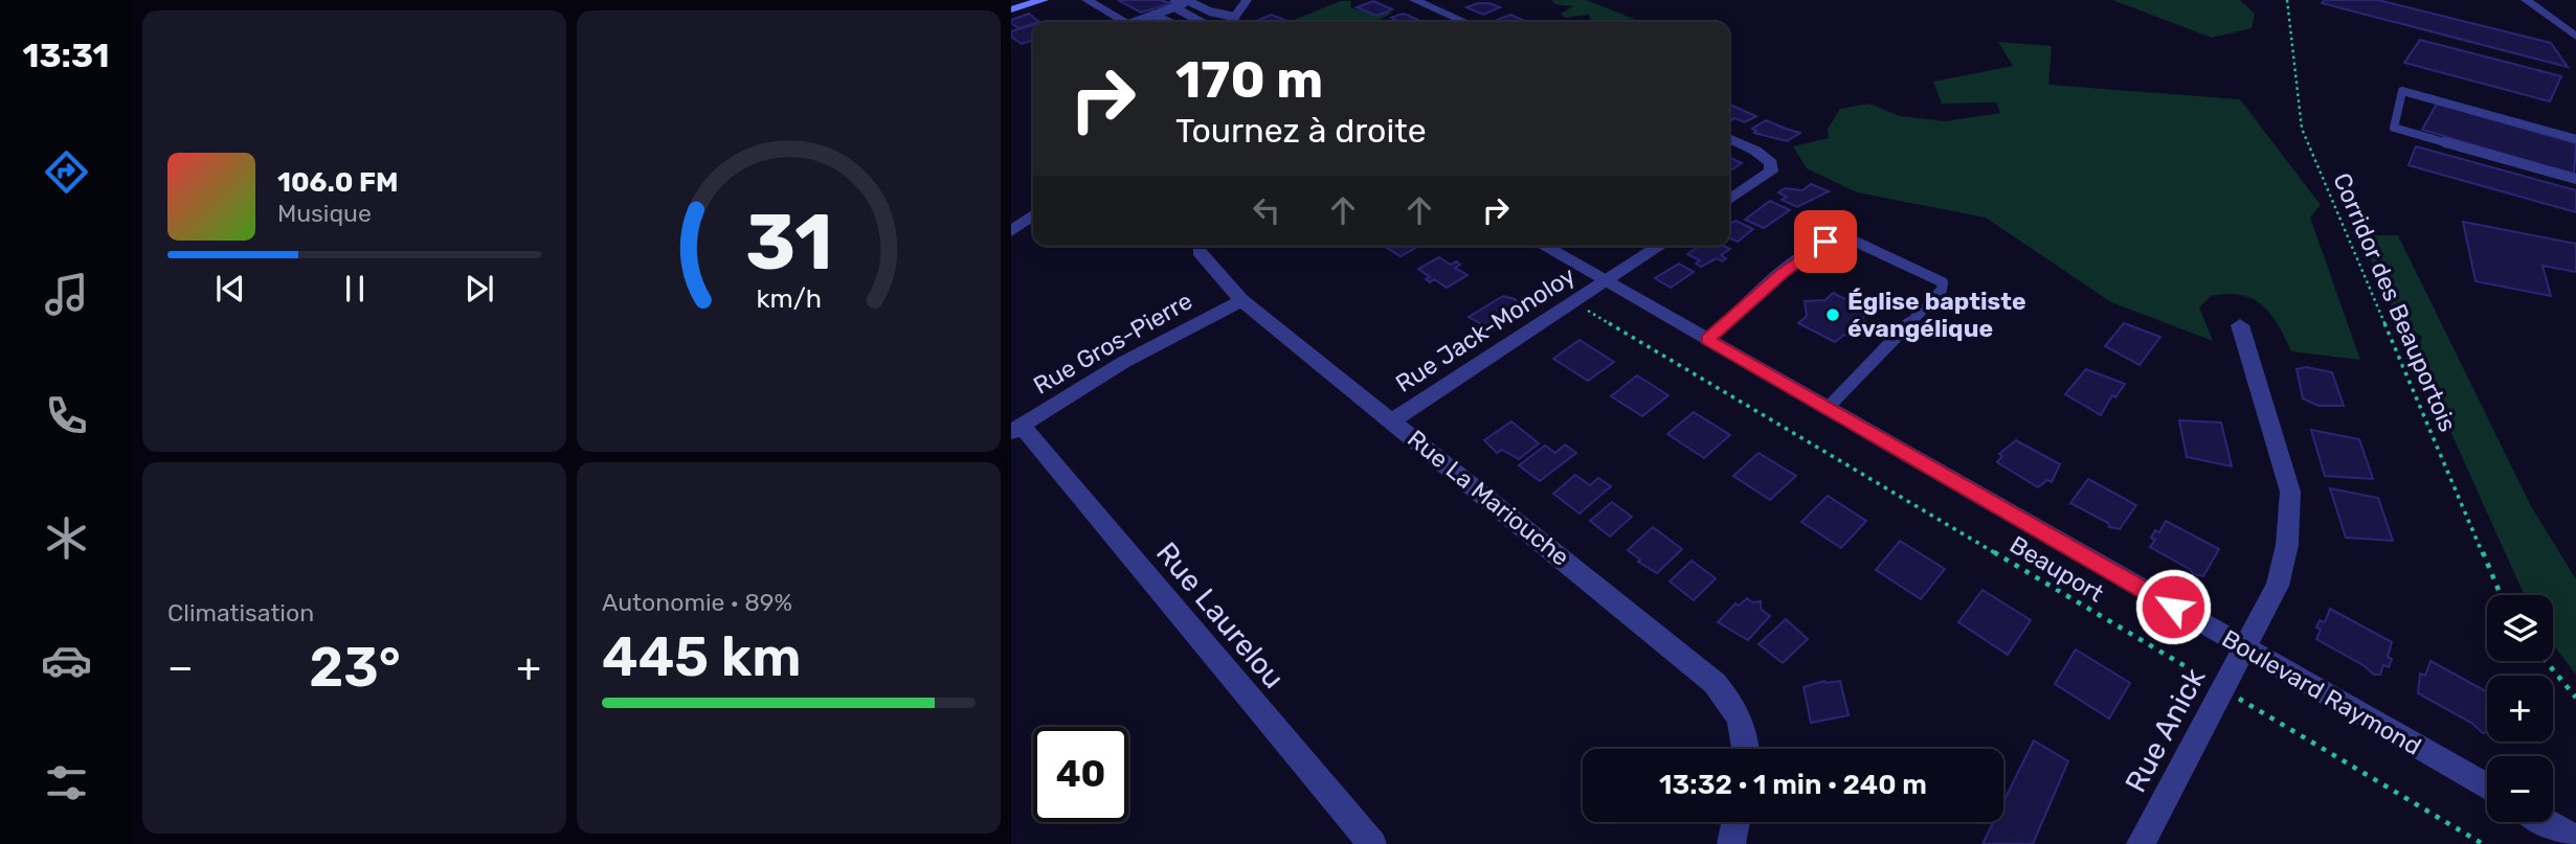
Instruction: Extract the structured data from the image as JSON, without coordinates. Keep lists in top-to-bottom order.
{
  "streets": {
    "street": [
      "Rue Jack-Monoloy",
      "Rue Gros-Pierre",
      "Rue La Mariouche",
      "Rue Laurelou",
      "Boulevard Raymond",
      "Rue Anick"
    ],
    "path": ["Corridor des Beauportois", "Beauport"]
  },
  "crossings": [
    ["Rue Jack-Monoloy", "Rue La Mariouche"],
    ["Rue Jack-Monoloy", "Beauport"],
    ["Rue Jack-Monoloy", "Boulevard Raymond"],
    ["Rue Gros-Pierre", "Rue La Mariouche"],
    ["Rue Gros-Pierre", "Rue Laurelou"],
    ["Beauport", "Rue Anick"],
    ["Boulevard Raymond", "Rue Anick"]
  ],
  "places": ["Église baptiste évangélique"],
  "page": {
    "tabs": "13:31",
    "turn": ["170 m", "Tournez à droite"],
    "song": ["106.0 FM", "Musique"],
    "tile": [
      "Climatisation",
      ["Autonomie · 89%", "445 km"]
    ],
    "map_buttons": ["+", "−"],
    "heat": ["−", "23°", "+"],
    "limit": "40",
    "trip": "13:32 · 1 min · 240 m",
    "gauge": ["31", "km/h"]
  }
}
